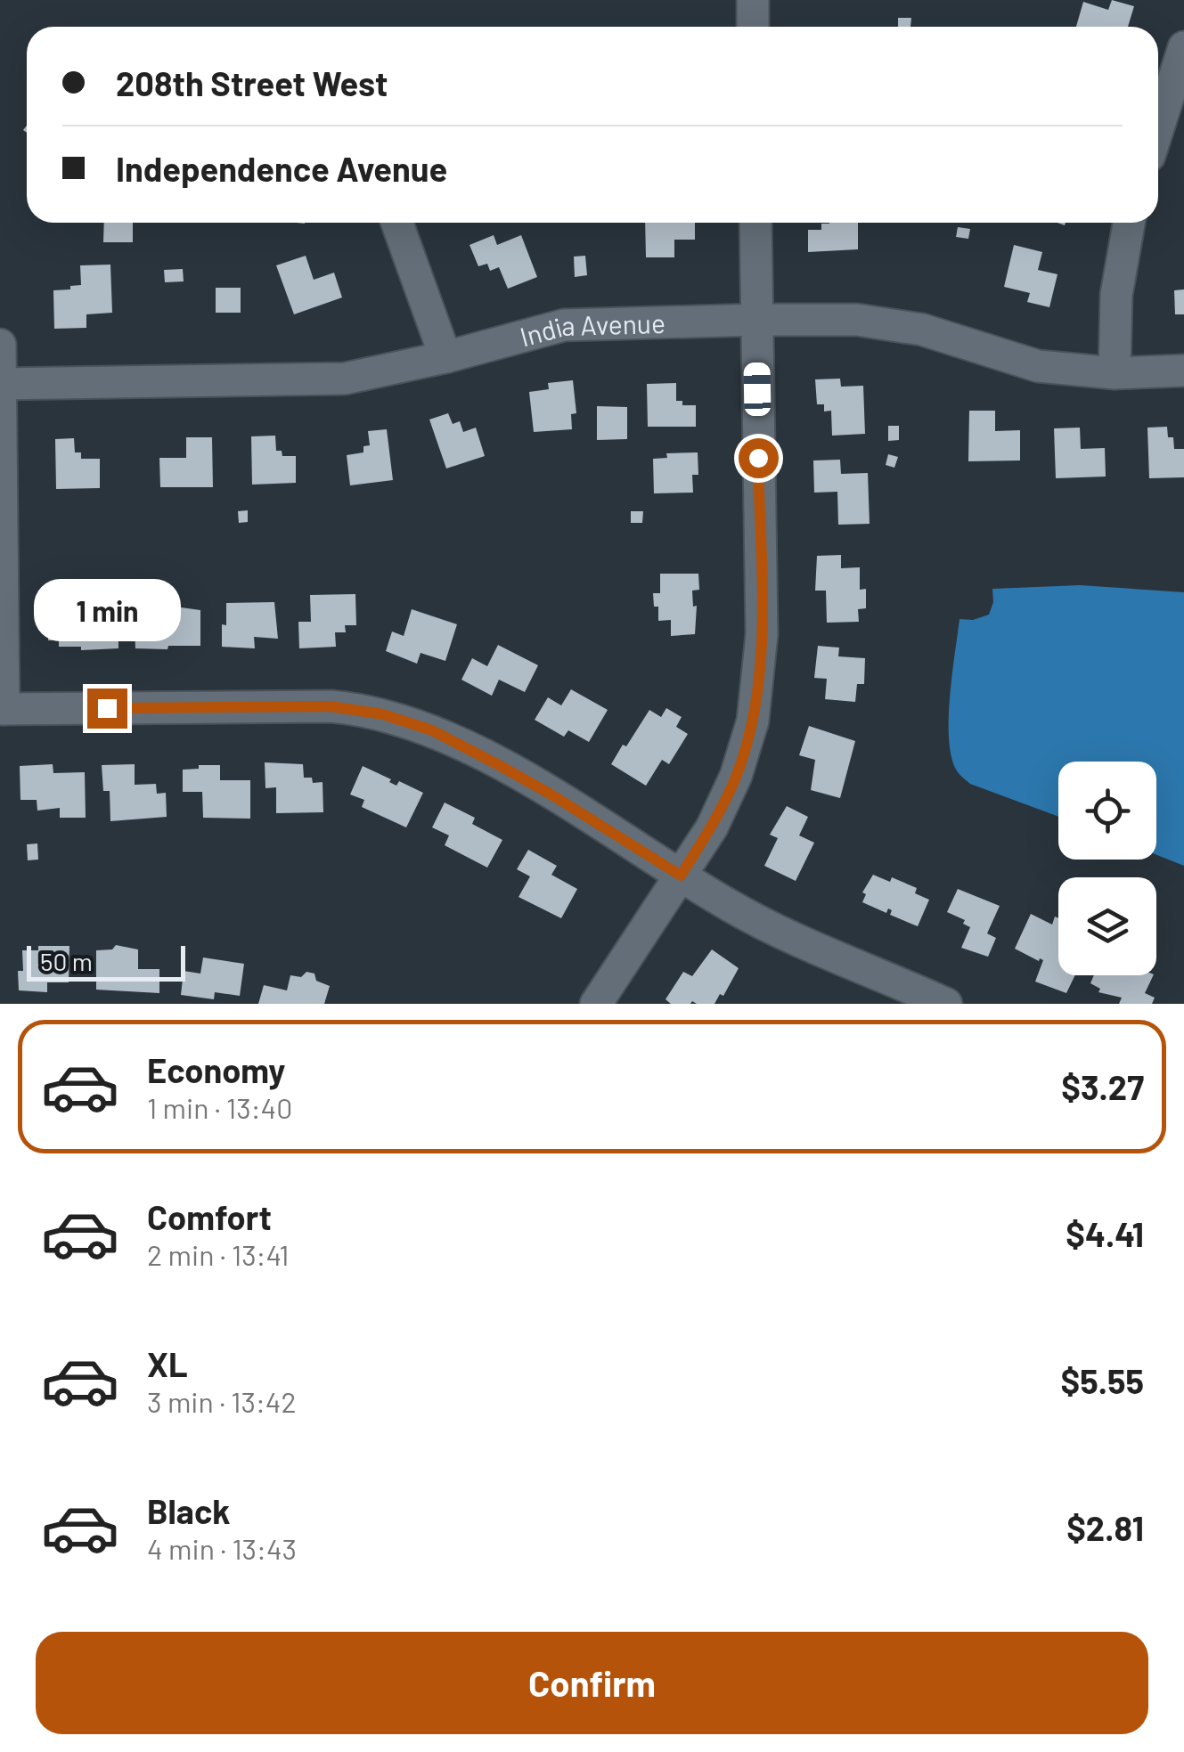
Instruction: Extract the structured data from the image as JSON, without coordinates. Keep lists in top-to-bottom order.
{
  "streets": {
    "street": ["India Avenue"]
  },
  "scale_bar": "50 m",
  "page": {
    "banner": ["208th Street West", "Independence Avenue"],
    "bubble": "1 min",
    "scale": "50 m",
    "list": [
      {
        "name": "Economy",
        "note": "1 min · 13:40",
        "value": "$3.27"
      },
      {
        "name": "Comfort",
        "note": "2 min · 13:41",
        "value": "$4.41"
      },
      {
        "name": "XL",
        "note": "3 min · 13:42",
        "value": "$5.55"
      },
      {
        "name": "Black",
        "note": "4 min · 13:43",
        "value": "$2.81"
      }
    ],
    "buttons": "Confirm"
  }
}
